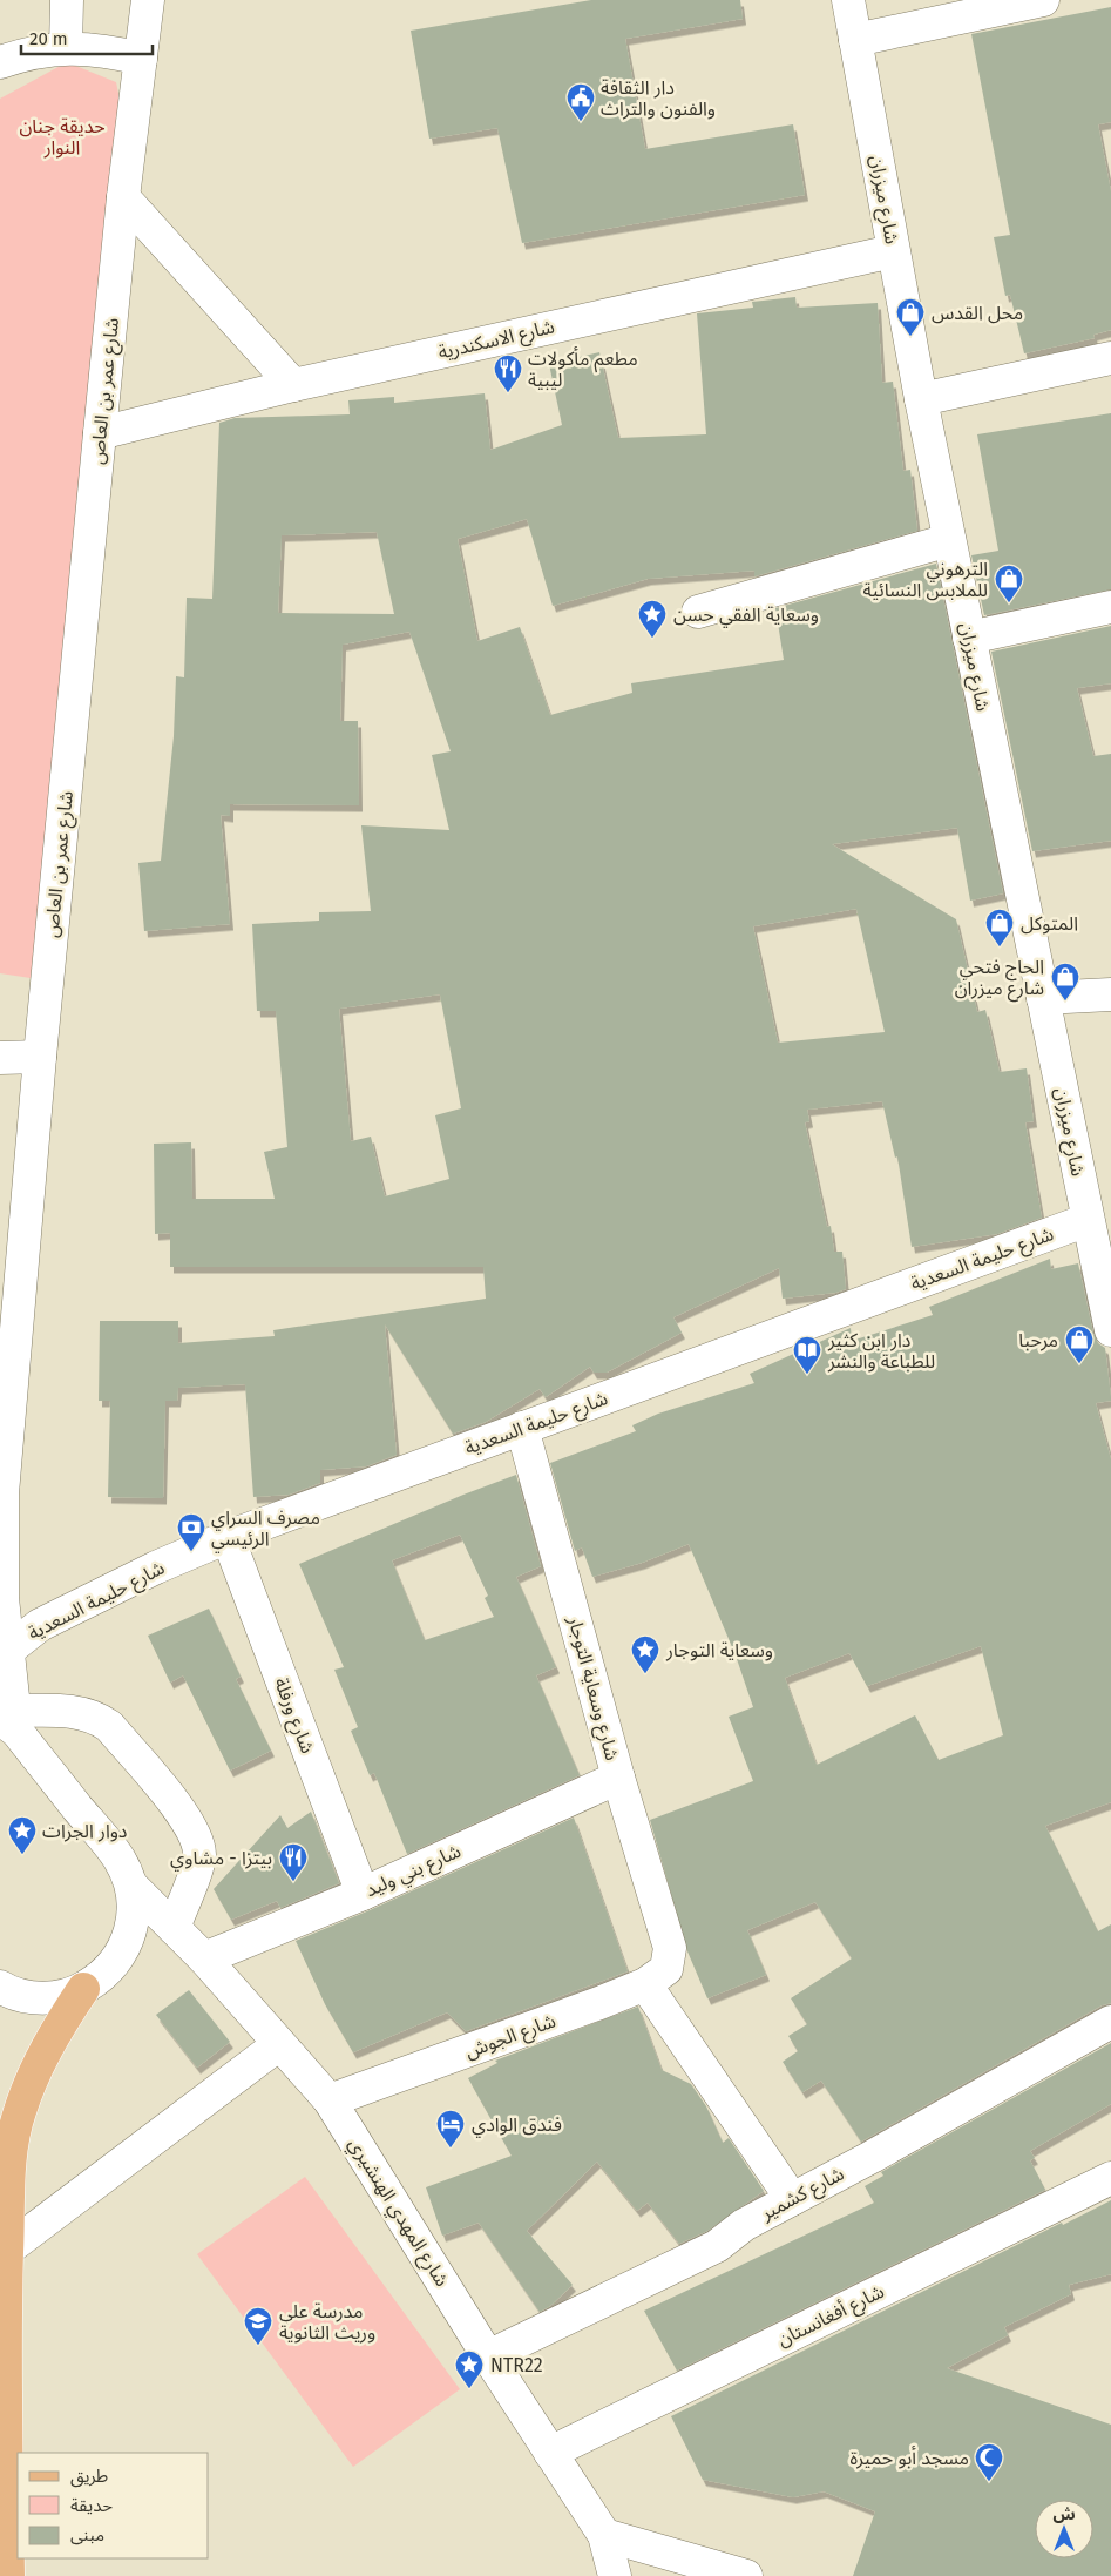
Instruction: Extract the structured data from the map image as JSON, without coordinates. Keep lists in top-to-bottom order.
{
  "streets": {
    "street": [
      "شارع ميزران",
      "شارع الاسكندرية",
      "شارع عمر بن العاص",
      "شارع حليمة السعدية",
      "شارع وسعاية التوجار",
      "شارع ورفلة",
      "شارع بني وليد",
      "شارع الجوش",
      "شارع كشمير",
      "شارع المهدي الهنشيري",
      "شارع أفغانستان"
    ]
  },
  "crossings": [
    ["شارع ميزران", "شارع الاسكندرية"],
    ["شارع ميزران", "شارع حليمة السعدية"],
    ["شارع الاسكندرية", "شارع عمر بن العاص"],
    ["شارع عمر بن العاص", "شارع حليمة السعدية"],
    ["شارع حليمة السعدية", "شارع وسعاية التوجار"],
    ["شارع حليمة السعدية", "شارع ورفلة"],
    ["شارع وسعاية التوجار", "شارع بني وليد"],
    ["شارع وسعاية التوجار", "شارع الجوش"],
    ["شارع ورفلة", "شارع بني وليد"],
    ["شارع بني وليد", "شارع المهدي الهنشيري"],
    ["شارع الجوش", "شارع المهدي الهنشيري"],
    ["شارع كشمير", "شارع المهدي الهنشيري"],
    ["شارع المهدي الهنشيري", "شارع أفغانستان"]
  ],
  "parks": ["حديقة جنان النوار"],
  "places": {
    "public building": ["دار الثقافة والفنون والتراث"],
    "shop": [
      "محل القدس",
      "الترهوني للملابس النسائية",
      "المتوكل",
      "الحاج فتحي شارع ميزران",
      "مرحبا"
    ],
    "restaurant": ["مطعم مأكولات ليبية", "بيتزا - مشاوي"],
    "place": [
      "وسعاية الفقي حسن",
      "وسعاية التوجار",
      "دوار الجرات",
      "NTR22"
    ],
    "library": ["دار ابن كثير للطباعة والنشر"],
    "bank": ["مصرف السراي الرئيسي"],
    "hotel": ["فندق الوادي"],
    "school or university": ["مدرسة علي وريث الثانوية"],
    "mosque": ["مسجد أبو حميرة"]
  },
  "legend": ["طريق", "حديقة", "مبنى"],
  "scale_bar": "20 m",
  "north": "top"
}
